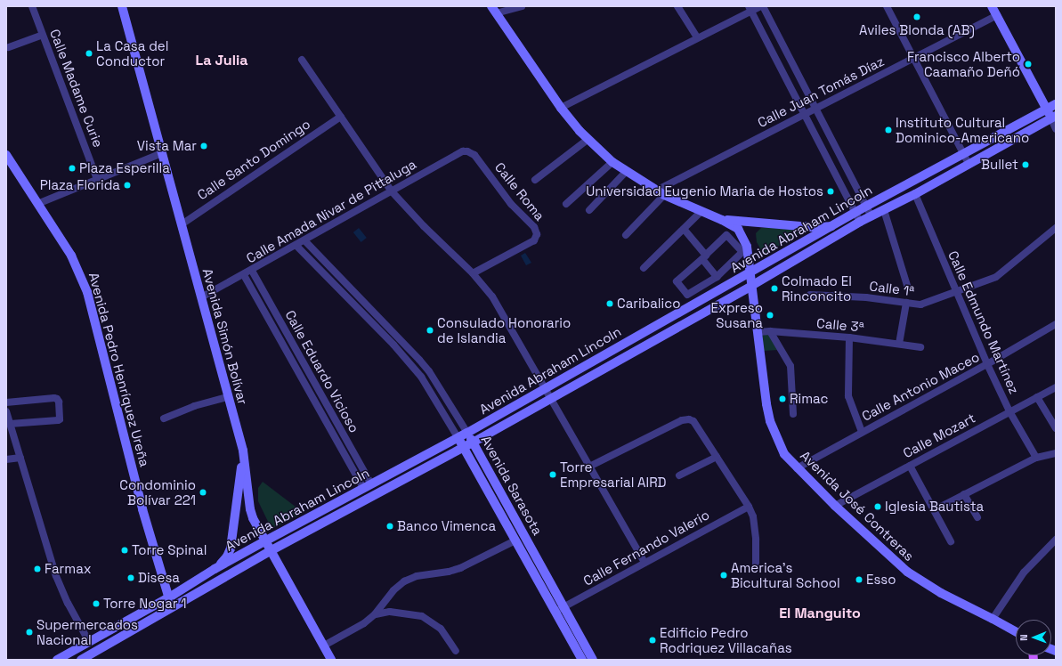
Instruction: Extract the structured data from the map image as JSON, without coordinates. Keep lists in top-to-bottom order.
{
  "streets": {
    "main road": [
      "Avenida Abraham Lincoln",
      "Avenida Simón Bolívar",
      "Avenida Pedro Henríquez Ureña",
      "Avenida Sarasota",
      "Avenida José Contreras"
    ],
    "street": [
      "Calle Madame Curie",
      "Calle Juan Tomás Díaz",
      "Calle Santo Domingo",
      "Calle Roma",
      "Calle Amada Nivar de Pittaluga",
      "Calle 1ª",
      "Calle Edmundo Martínez",
      "Calle 3ª",
      "Calle Eduardo Vicioso",
      "Calle Antonio Maceo",
      "Calle Mozart",
      "Calle Fernando Valerio"
    ]
  },
  "crossings": [
    ["Calle Juan Tomás Díaz", "Avenida José Contreras"],
    ["Calle Santo Domingo", "Avenida Simón Bolívar"],
    ["Calle Roma", "Calle Amada Nivar de Pittaluga"],
    ["Calle Amada Nivar de Pittaluga", "Avenida Simón Bolívar"],
    ["Calle Amada Nivar de Pittaluga", "Calle Eduardo Vicioso"],
    ["Calle Amada Nivar de Pittaluga", "Avenida Sarasota"],
    ["Avenida Abraham Lincoln", "Calle Edmundo Martínez"],
    ["Avenida Abraham Lincoln", "Avenida Simón Bolívar"],
    ["Avenida Abraham Lincoln", "Avenida Pedro Henríquez Ureña"],
    ["Avenida Abraham Lincoln", "Calle Eduardo Vicioso"],
    ["Avenida Abraham Lincoln", "Avenida Sarasota"],
    ["Avenida Abraham Lincoln", "Avenida José Contreras"],
    ["Calle 1ª", "Calle Edmundo Martínez"],
    ["Calle Edmundo Martínez", "Calle Antonio Maceo"],
    ["Calle Edmundo Martínez", "Calle Mozart"],
    ["Calle 3ª", "Avenida José Contreras"],
    ["Calle Antonio Maceo", "Avenida José Contreras"],
    ["Calle Mozart", "Avenida José Contreras"],
    ["Avenida Sarasota", "Calle Fernando Valerio"]
  ],
  "districts": ["La Julia", "El Manguito"],
  "places": [
    "Aviles Blonda (AB)",
    "La Casa del Conductor",
    "Francisco Alberto Caamaño Deñó",
    "Instituto Cultural Dominico-Americano",
    "Vista Mar",
    "Bullet",
    "Plaza Esperilla",
    "Plaza Florida",
    "Universidad Eugenio Maria de Hostos",
    "Colmado El Rinconcito",
    "Caribalico",
    "Expreso Susana",
    "Consulado Honorario de Islandia",
    "Rimac",
    "Torre Empresarial AIRD",
    "Condominio Bolívar 221",
    "Iglesia Bautista",
    "Banco Vimenca",
    "Torre Spinal",
    "Farmax",
    "America's Bicultural School",
    "Disesa",
    "Esso",
    "Torre Nogar 1",
    "Supermercados Nacional",
    "Edificio Pedro Rodriquez Villacañas"
  ],
  "north": "left"
}
